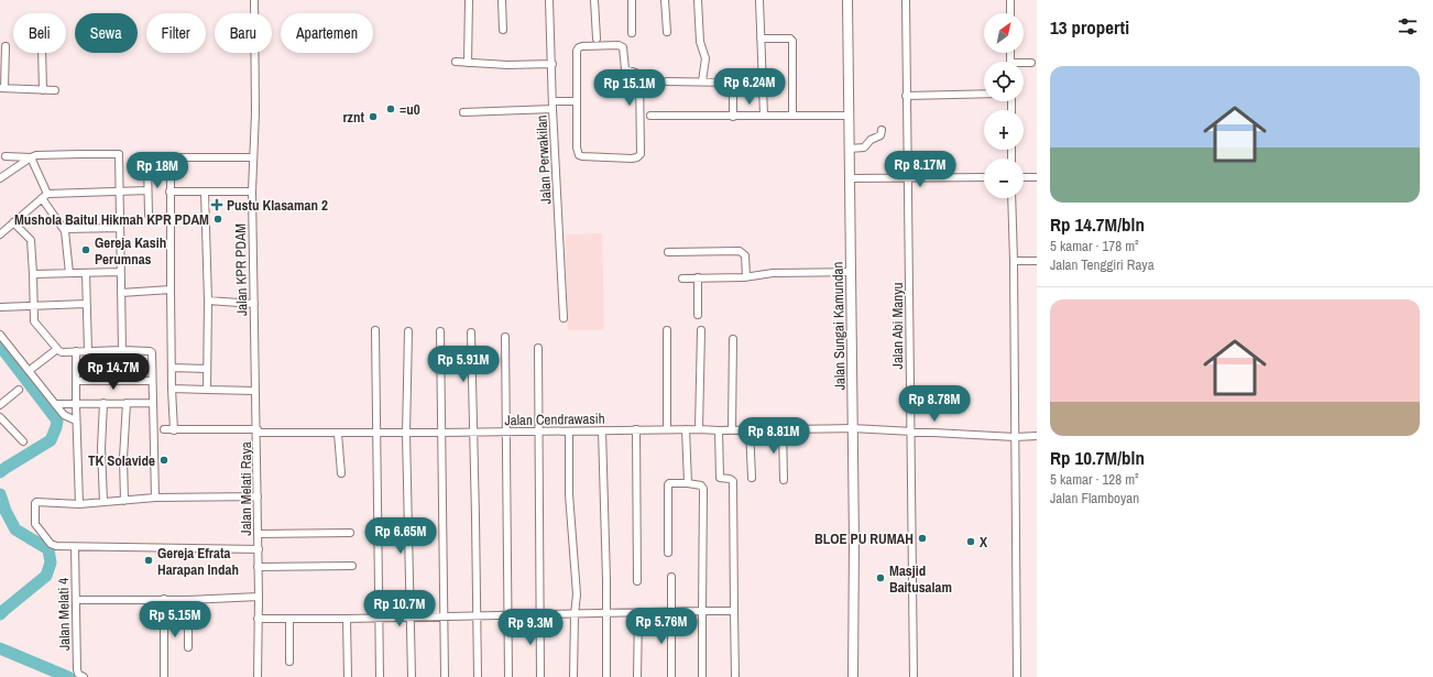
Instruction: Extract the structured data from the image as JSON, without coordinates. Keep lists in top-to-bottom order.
{
  "streets": {
    "main road": ["Jalan Sungai Kamundan"],
    "street": [
      "Jalan Perwakilan",
      "Jalan KPR PDAM",
      "Jalan Abi Manyu",
      "Jalan Cendrawasih",
      "Jalan Melati Raya",
      "Jalan Melati 4"
    ]
  },
  "crossings": [
    ["Jalan KPR PDAM", "Jalan Cendrawasih"],
    ["Jalan KPR PDAM", "Jalan Melati Raya"],
    ["Jalan Sungai Kamundan", "Jalan Cendrawasih"],
    ["Jalan Abi Manyu", "Jalan Cendrawasih"],
    ["Jalan Cendrawasih", "Jalan Melati Raya"]
  ],
  "places": {
    "other": [
      "=u0",
      "rznt",
      "Mushola Baitul Hikmah KPR PDAM",
      "Gereja Kasih Perumnas",
      "TK Solavide",
      "BLOE PU RUMAH",
      "X",
      "Gereja Efrata Harapan Indah",
      "Masjid Baitusalam"
    ],
    "health": ["Pustu Klasaman 2"]
  },
  "north": "top right",
  "page": {
    "heading": "13 properti",
    "map_buttons": ["+", "−"],
    "chip": [
      "Beli",
      "Sewa",
      "Filter",
      "Baru",
      "Apartemen"
    ],
    "list": [
      {
        "name": "Rp 14.7M/bln",
        "note": "5 kamar · 178 m² · Jalan Tenggiri Raya"
      },
      {
        "name": "Rp 10.7M/bln",
        "note": "5 kamar · 128 m² · Jalan Flamboyan"
      }
    ],
    "price": [
      "Rp 6.24M",
      "Rp 15.1M",
      "Rp 8.17M",
      "Rp 18M",
      "Rp 5.91M",
      "Rp 14.7M",
      "Rp 8.78M",
      "Rp 8.81M",
      "Rp 6.65M",
      "Rp 10.7M",
      "Rp 5.15M",
      "Rp 5.76M",
      "Rp 9.3M"
    ]
  }
}
